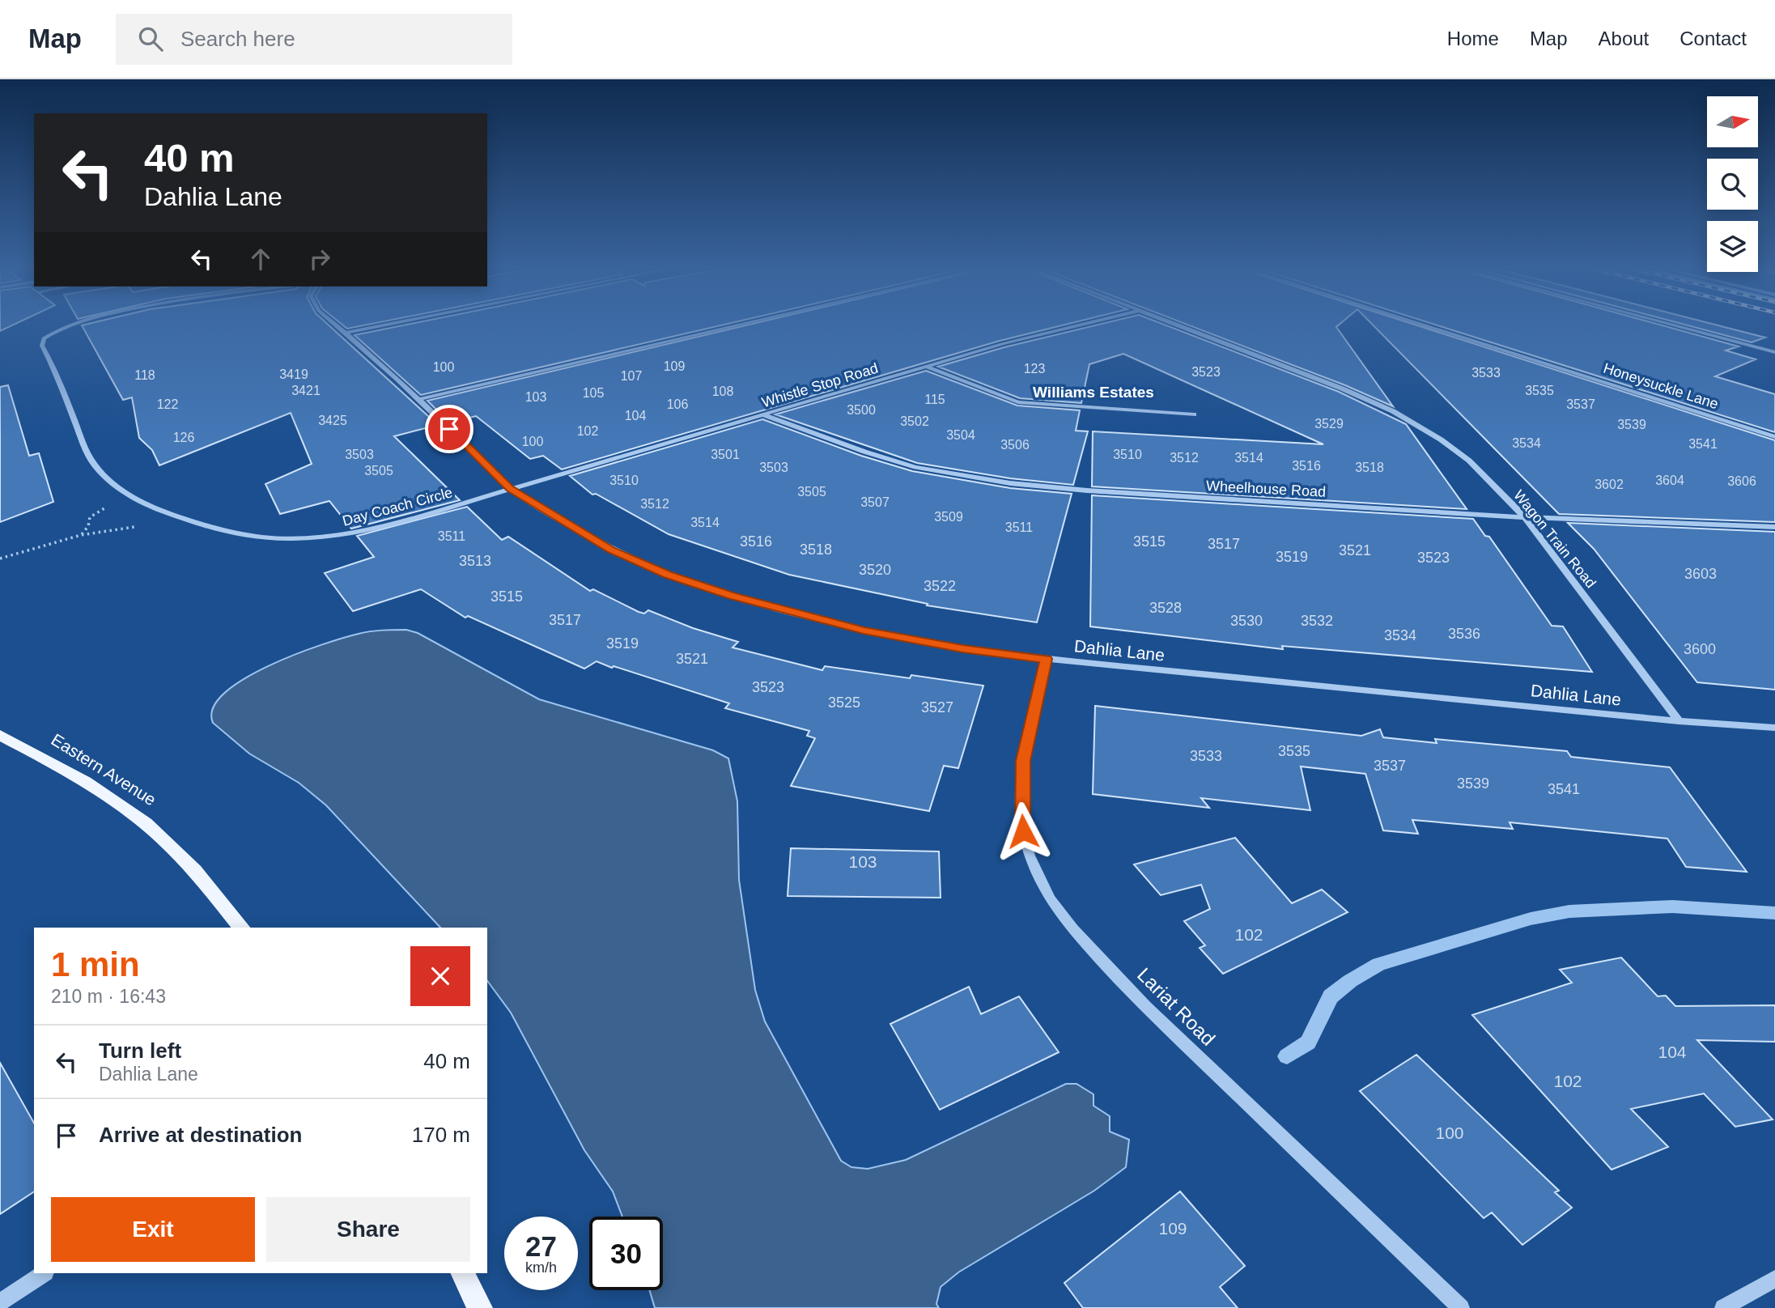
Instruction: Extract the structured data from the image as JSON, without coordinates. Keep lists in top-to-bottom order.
{
  "streets": {
    "main road": ["Eastern Avenue"],
    "street": [
      "Whistle Stop Road",
      "Honeysuckle Lane",
      "Wheelhouse Road",
      "Day Coach Circle",
      "Wagon Train Road",
      "Dahlia Lane",
      "Lariat Road"
    ]
  },
  "crossings": [
    ["Whistle Stop Road", "Wheelhouse Road"],
    ["Whistle Stop Road", "Day Coach Circle"],
    ["Whistle Stop Road", "Dahlia Lane"],
    ["Wheelhouse Road", "Wagon Train Road"],
    ["Day Coach Circle", "Dahlia Lane"],
    ["Wagon Train Road", "Dahlia Lane"],
    ["Dahlia Lane", "Lariat Road"]
  ],
  "districts": ["Williams Estates"],
  "house_numbers": [
    "109",
    "100",
    "123",
    "3523",
    "3533",
    "3419",
    "118",
    "107",
    "3421",
    "3535",
    "108",
    "105",
    "103",
    "115",
    "122",
    "106",
    "3537",
    "3500",
    "104",
    "3425",
    "3502",
    "3529",
    "3539",
    "102",
    "3504",
    "126",
    "100",
    "3534",
    "3541",
    "3506",
    "3503",
    "3501",
    "3510",
    "3512",
    "3514",
    "3516",
    "3503",
    "3518",
    "3505",
    "3510",
    "3604",
    "3606",
    "3602",
    "3505",
    "3507",
    "3512",
    "3509",
    "3514",
    "3511",
    "3511",
    "3516",
    "3515",
    "3517",
    "3518",
    "3521",
    "3519",
    "3523",
    "3513",
    "3520",
    "3603",
    "3522",
    "3515",
    "3528",
    "3517",
    "3530",
    "3532",
    "3536",
    "3534",
    "3519",
    "3600",
    "3521",
    "3523",
    "3525",
    "3527",
    "3535",
    "3533",
    "3537",
    "3539",
    "3541",
    "103",
    "102",
    "104",
    "102",
    "100",
    "109"
  ],
  "north": "right",
  "page": {
    "header": "Map",
    "search": "Search here",
    "nav": [
      "Home",
      "Map",
      "About",
      "Contact"
    ],
    "turn": ["40 m", "Dahlia Lane"],
    "heading": ["1 min", "210 m · 16:43"],
    "list": [
      {
        "name": "Turn left",
        "note": "Dahlia Lane",
        "value": "40 m"
      },
      {
        "name": "Arrive at destination",
        "value": "170 m"
      }
    ],
    "buttons": ["Exit", "Share"],
    "speed": "27 km/h",
    "limit": "30"
  }
}
